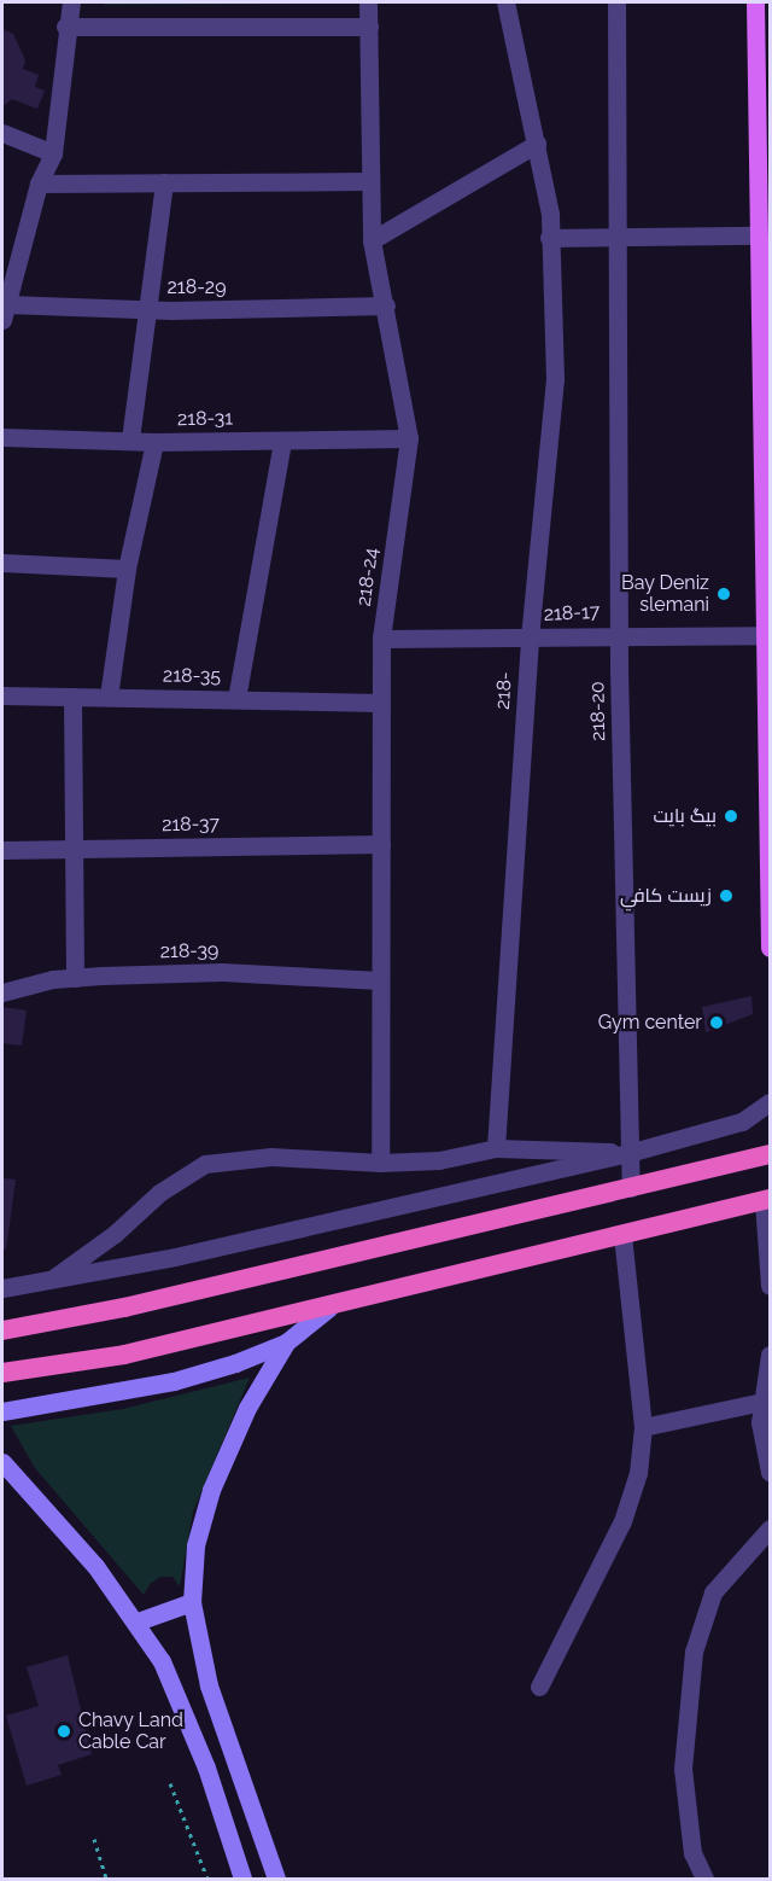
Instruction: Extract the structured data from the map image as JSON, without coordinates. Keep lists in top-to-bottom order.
{
  "streets": {
    "street": [
      "218-29",
      "218-31",
      "218-24",
      "218-17",
      "218-35",
      "218-",
      "218-20",
      "218-37",
      "218-39"
    ]
  },
  "crossings": [
    ["218-29", "218-24"],
    ["218-31", "218-24"],
    ["218-24", "218-17"],
    ["218-24", "218-35"],
    ["218-24", "218-37"],
    ["218-24", "218-39"],
    ["218-17", "218-"],
    ["218-17", "218-20"]
  ],
  "places": [
    "Bay Deniz slemani",
    "بیگ بایت",
    "زيست كافي",
    "Gym center",
    "Chavy Land Cable Car"
  ]
}
